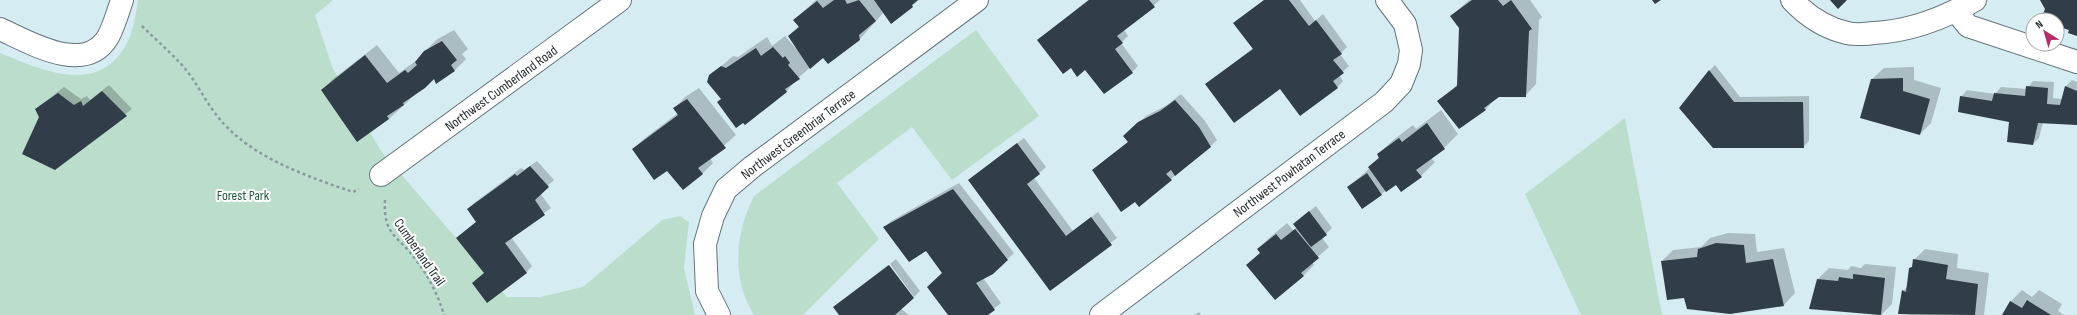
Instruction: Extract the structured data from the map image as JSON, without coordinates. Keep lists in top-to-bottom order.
{
  "streets": {
    "street": ["Northwest Cumberland Road", "Northwest Greenbriar Terrace", "Northwest Powhatan Terrace"],
    "path": ["Cumberland Trail"]
  },
  "crossings": [
    ["Northwest Cumberland Road", "Cumberland Trail"]
  ],
  "parks": ["Forest Park"],
  "north": "top left"
}
